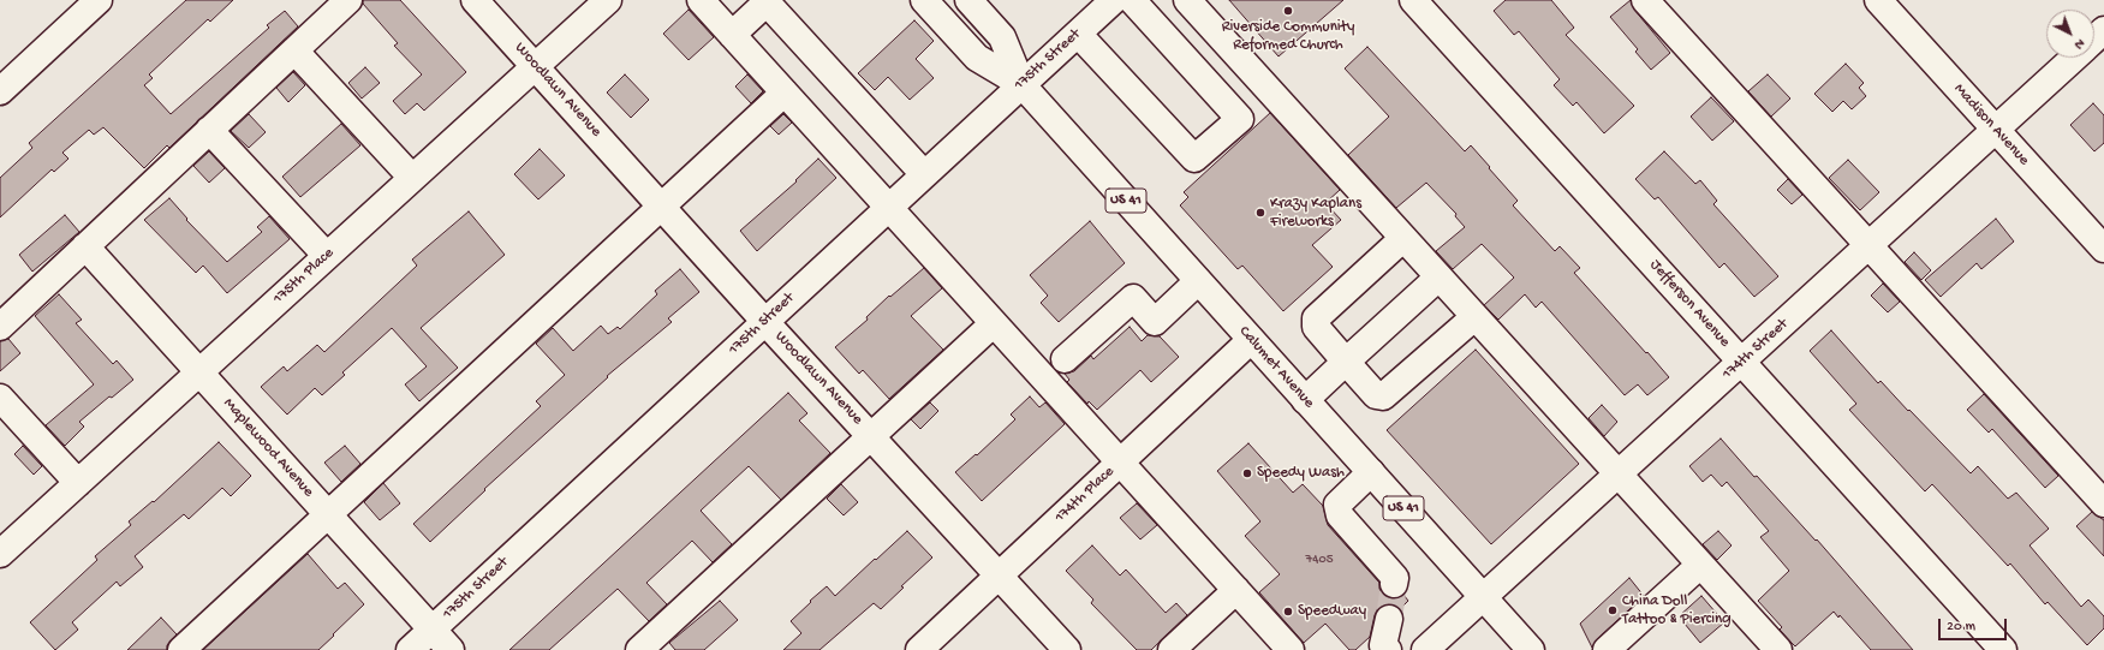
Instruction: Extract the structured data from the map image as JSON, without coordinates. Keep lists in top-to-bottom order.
{
  "streets": {
    "street": [
      "175th Street",
      "Woodlawn Avenue",
      "Madison Avenue",
      "US 41",
      "175th Place",
      "Jefferson Avenue",
      "174th Street",
      "Calumet Avenue",
      "Maplewood Avenue",
      "174th Place"
    ]
  },
  "crossings": [
    ["175th Street", "Woodlawn Avenue"],
    ["175th Street", "Calumet Avenue"],
    ["175th Street", "Maplewood Avenue"],
    ["Woodlawn Avenue", "175th Place"],
    ["Woodlawn Avenue", "174th Place"],
    ["Madison Avenue", "174th Street"],
    ["175th Place", "Maplewood Avenue"],
    ["Jefferson Avenue", "174th Street"],
    ["174th Street", "Calumet Avenue"],
    ["Calumet Avenue", "174th Place"]
  ],
  "places": [
    "Riverside Community Reformed Church",
    "Krazy Kaplans Fireworks",
    "Speedy Wash",
    "China Doll Tattoo & Piercing",
    "Speedway"
  ],
  "house_numbers": ["7405"],
  "scale_bar": "20 m",
  "north": "bottom right"
}
